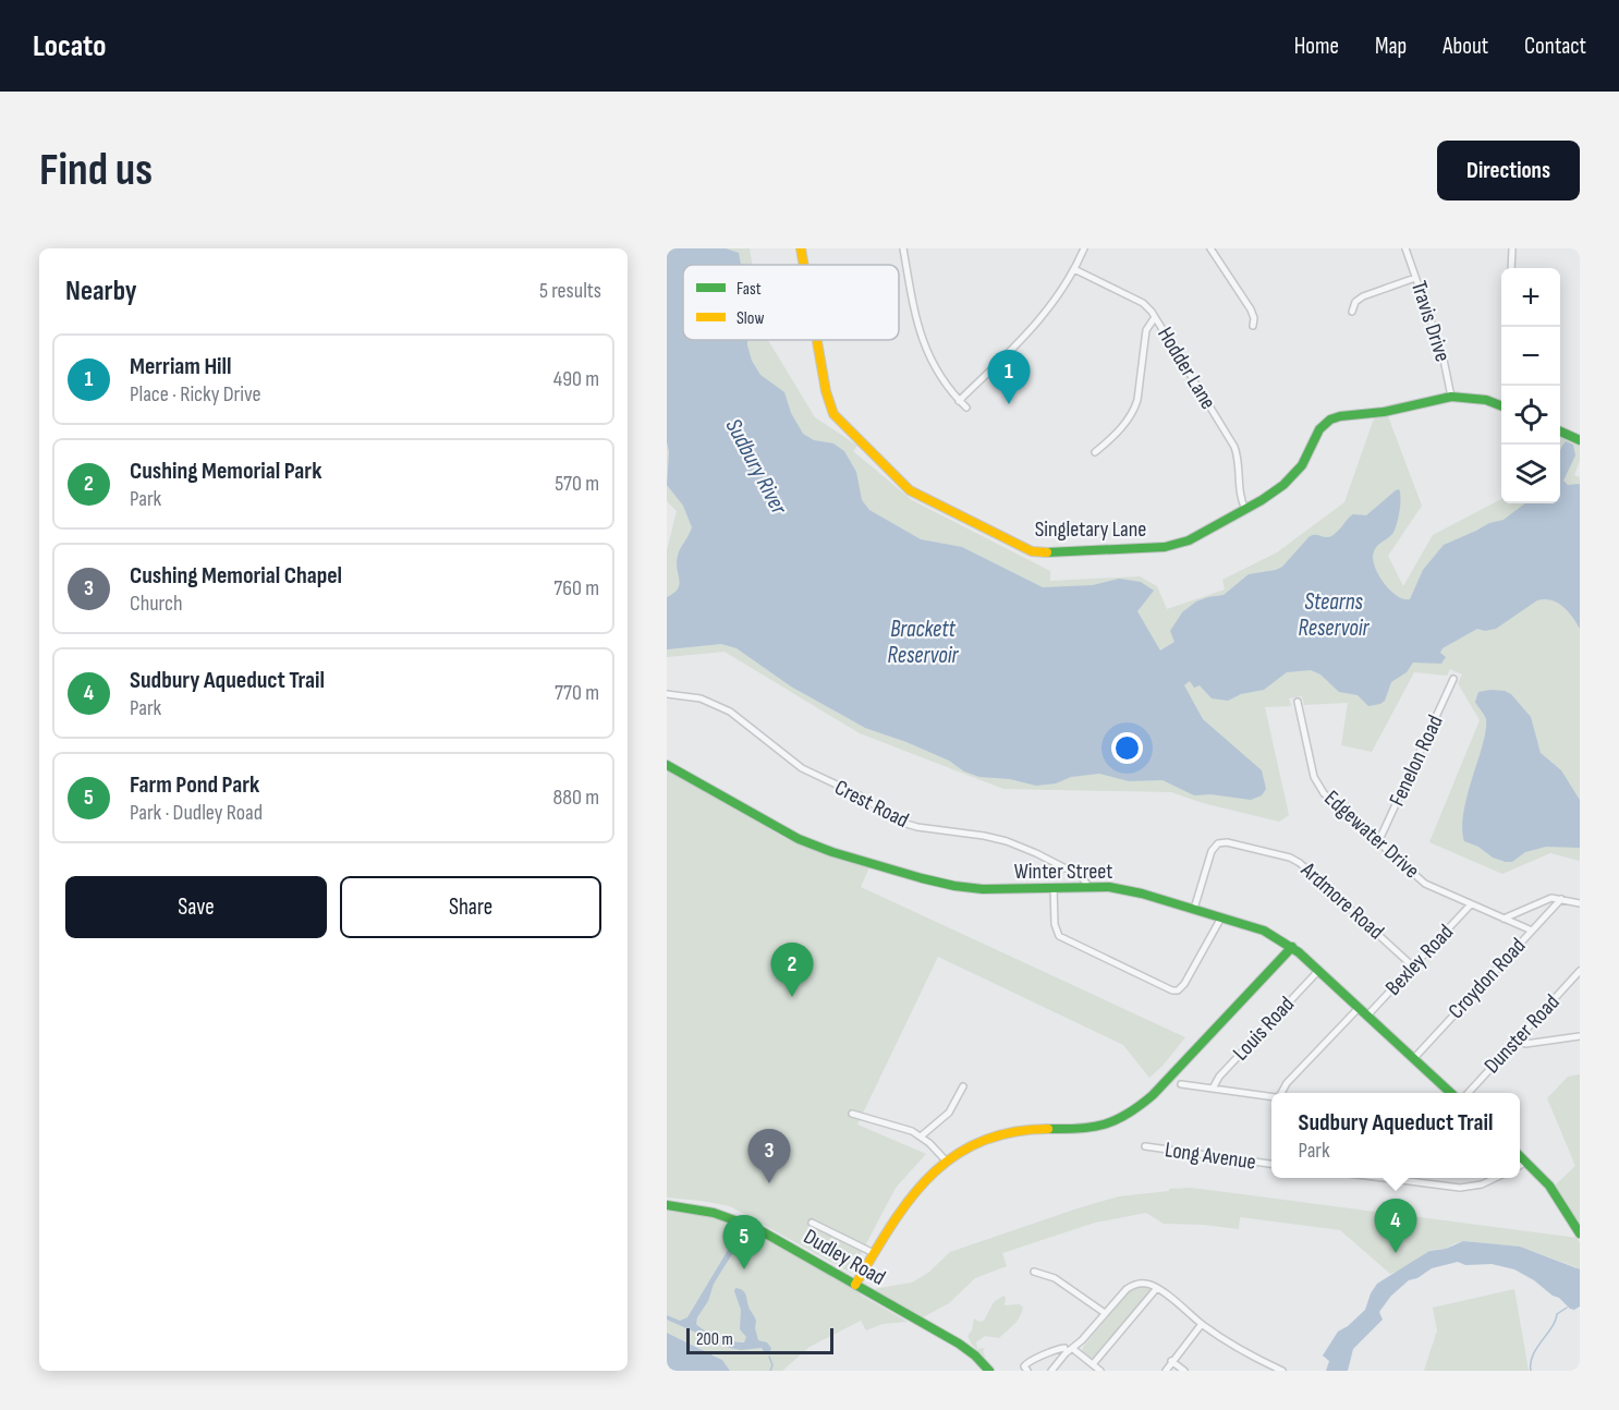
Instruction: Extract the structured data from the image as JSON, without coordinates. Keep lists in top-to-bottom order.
{
  "streets": {
    "street": [
      "Travis Drive",
      "Hodder Lane",
      "Singletary Lane",
      "Fenelon Road",
      "Crest Road",
      "Edgewater Drive",
      "Winter Street",
      "Ardmore Road",
      "Bexley Road",
      "Croydon Road",
      "Louis Road",
      "Dunster Road",
      "Long Avenue",
      "Dudley Road"
    ]
  },
  "crossings": [
    ["Travis Drive", "Singletary Lane"],
    ["Hodder Lane", "Singletary Lane"],
    ["Fenelon Road", "Edgewater Drive"],
    ["Crest Road", "Winter Street"],
    ["Edgewater Drive", "Bexley Road"],
    ["Edgewater Drive", "Croydon Road"],
    ["Winter Street", "Ardmore Road"],
    ["Winter Street", "Bexley Road"],
    ["Winter Street", "Croydon Road"],
    ["Winter Street", "Louis Road"],
    ["Ardmore Road", "Bexley Road"]
  ],
  "water": ["Sudbury River", "Stearns Reservoir", "Brackett Reservoir"],
  "legend": ["Fast", "Slow"],
  "scale_bar": "200 m",
  "page": {
    "header": "Locato",
    "nav": [
      "Home",
      "Map",
      "About",
      "Contact"
    ],
    "buttons": [
      "Directions",
      ["Save", "Share"]
    ],
    "title": "Find us",
    "heading": ["Nearby", "5 results"],
    "map_buttons": ["+", "−"],
    "list": [
      {
        "mark": "1",
        "name": "Merriam Hill",
        "note": "Place · Ricky Drive",
        "value": "490 m"
      },
      {
        "mark": "2",
        "name": "Cushing Memorial Park",
        "note": "Park",
        "value": "570 m"
      },
      {
        "mark": "3",
        "name": "Cushing Memorial Chapel",
        "note": "Church",
        "value": "760 m"
      },
      {
        "mark": "4",
        "name": "Sudbury Aqueduct Trail",
        "note": "Park",
        "value": "770 m"
      },
      {
        "mark": "5",
        "name": "Farm Pond Park",
        "note": "Park · Dudley Road",
        "value": "880 m"
      }
    ],
    "pins": [
      "1",
      "2",
      "3",
      "4",
      "5"
    ],
    "popup": ["Sudbury Aqueduct Trail", "Park"],
    "scale": "200 m"
  }
}
